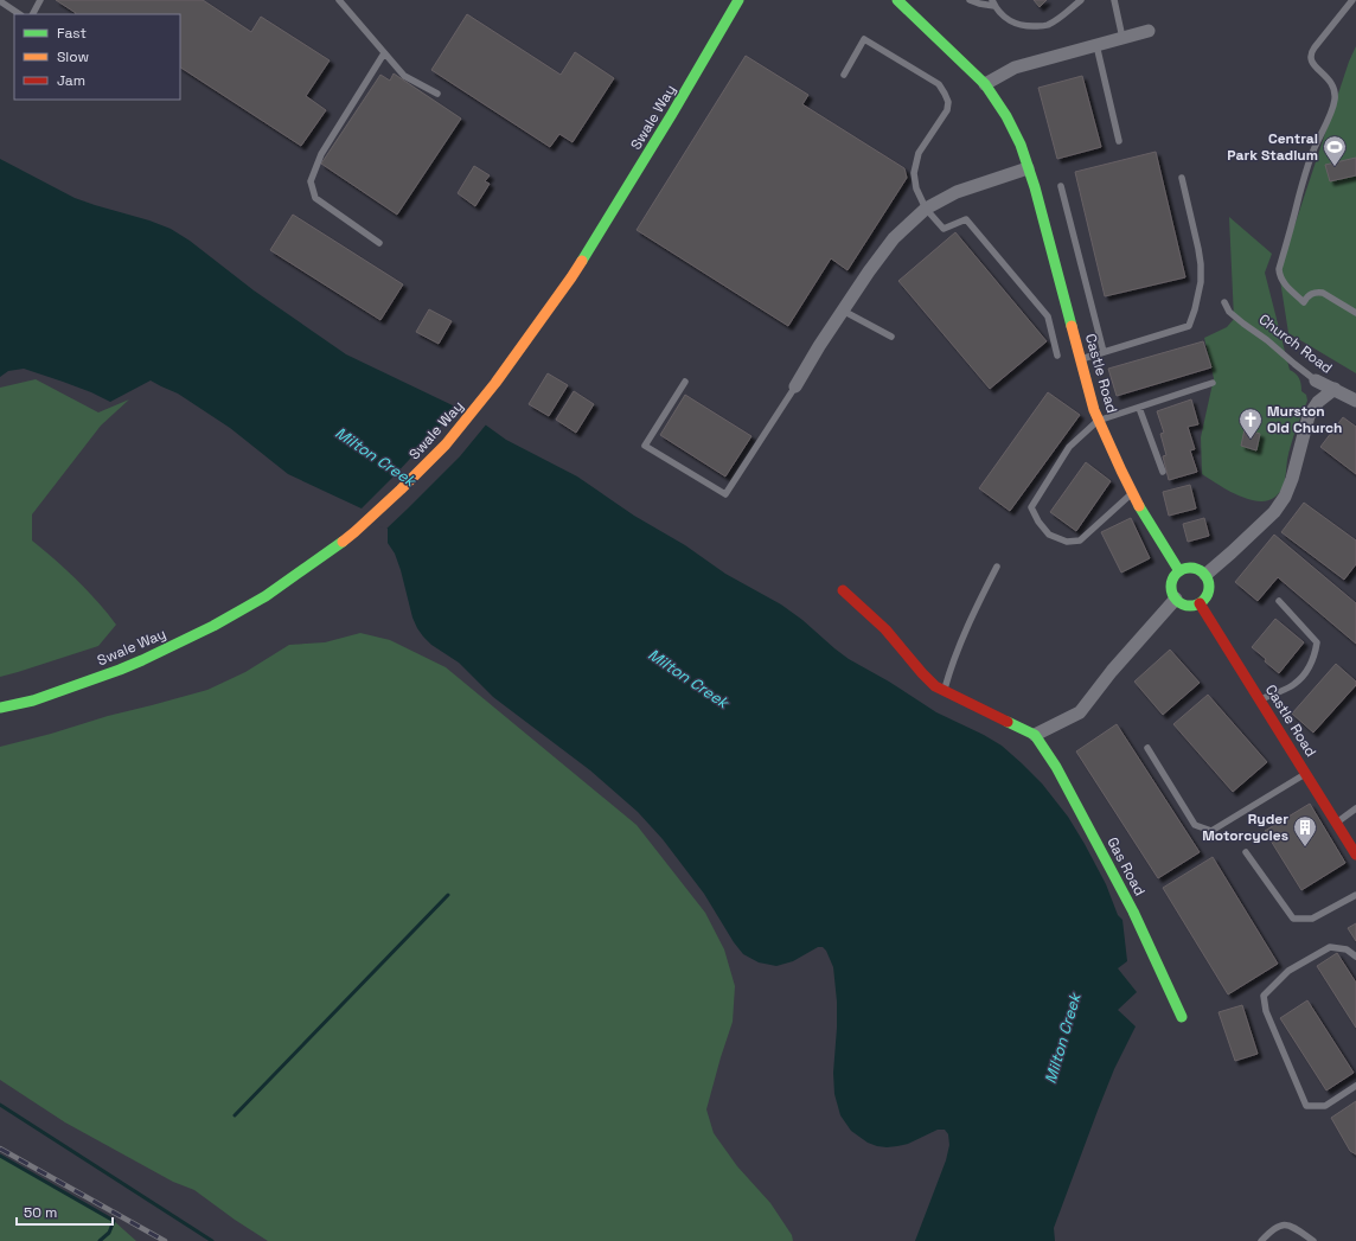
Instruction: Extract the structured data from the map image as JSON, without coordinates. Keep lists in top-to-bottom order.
{
  "streets": {
    "main road": ["Swale Way", "Castle Road", "Gas Road"],
    "street": ["Church Road"]
  },
  "water": ["Milton Creek"],
  "places": {
    "sports": ["Central Park Stadium"],
    "church": ["Murston Old Church"],
    "building": ["Ryder Motorcycles"]
  },
  "legend": ["Fast", "Slow", "Jam"],
  "scale_bar": "50 m"
}
